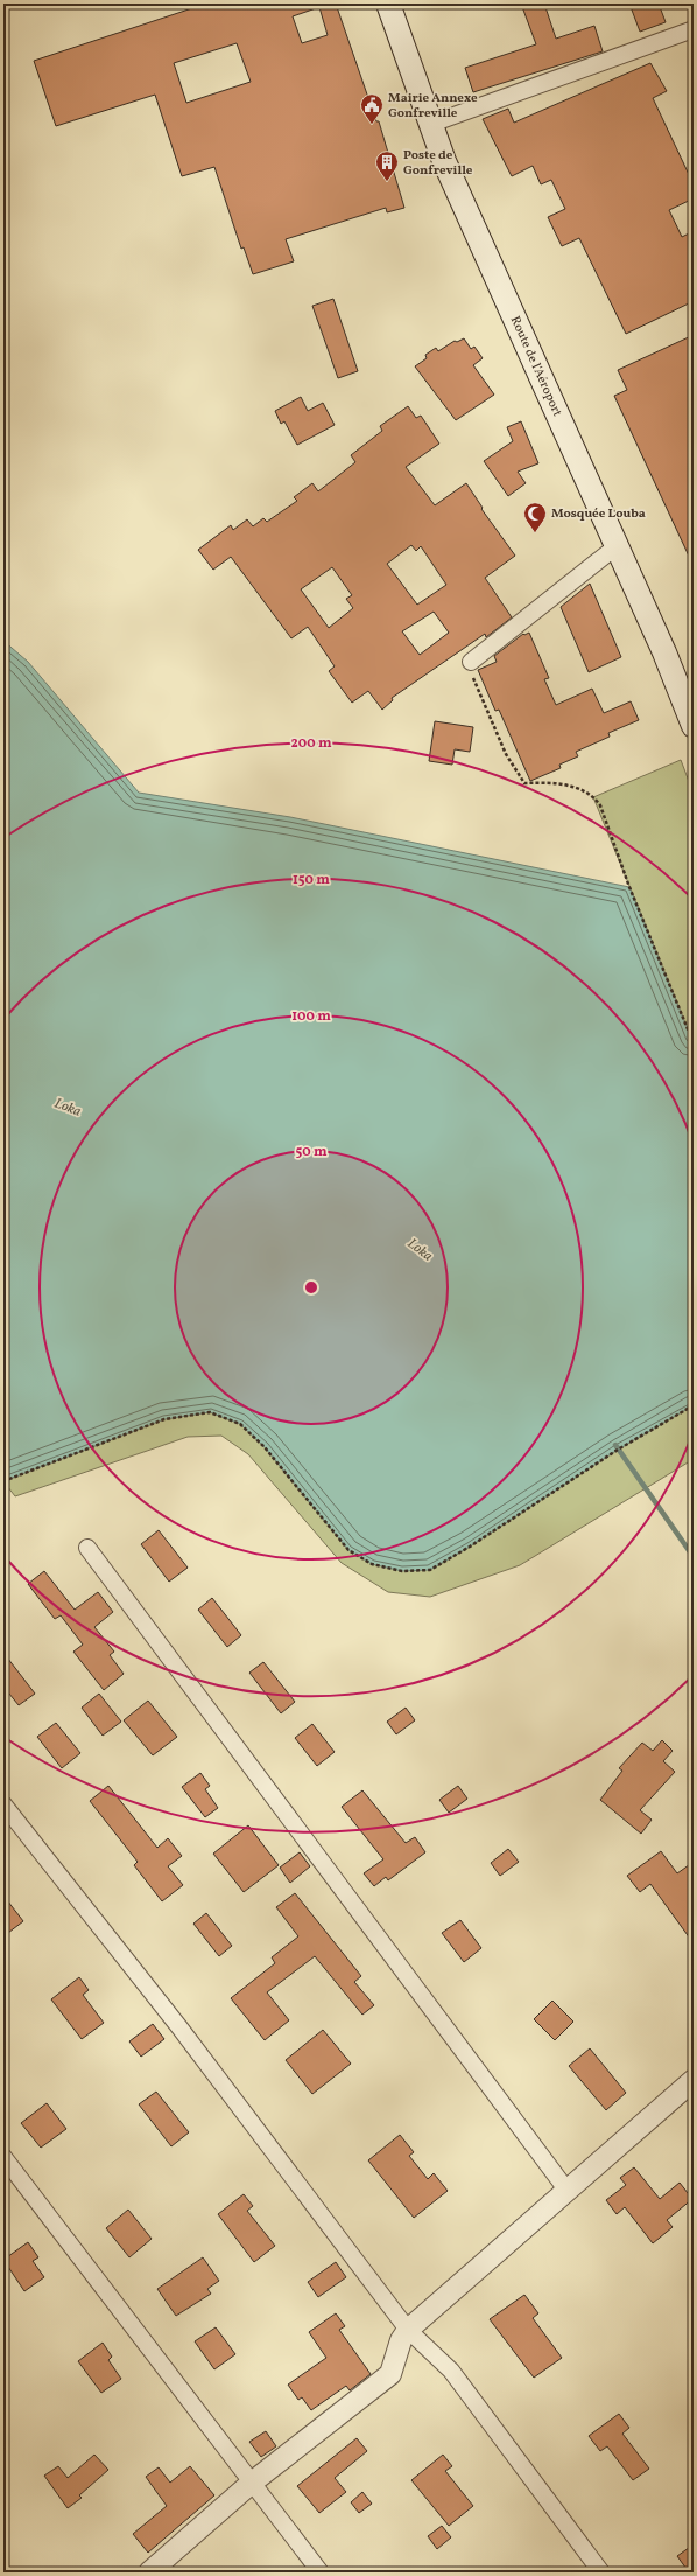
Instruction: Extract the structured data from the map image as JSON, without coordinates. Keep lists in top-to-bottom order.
{
  "streets": {
    "main road": ["Route de l'Aéroport"]
  },
  "water": ["Loka"],
  "places": {
    "public building": ["Mairie Annexe Gonfreville"],
    "building": ["Poste de Gonfreville"],
    "mosque": ["Mosquée Louba"]
  },
  "rings": [
    "200 m",
    "150 m",
    "100 m",
    "50 m"
  ]
}
